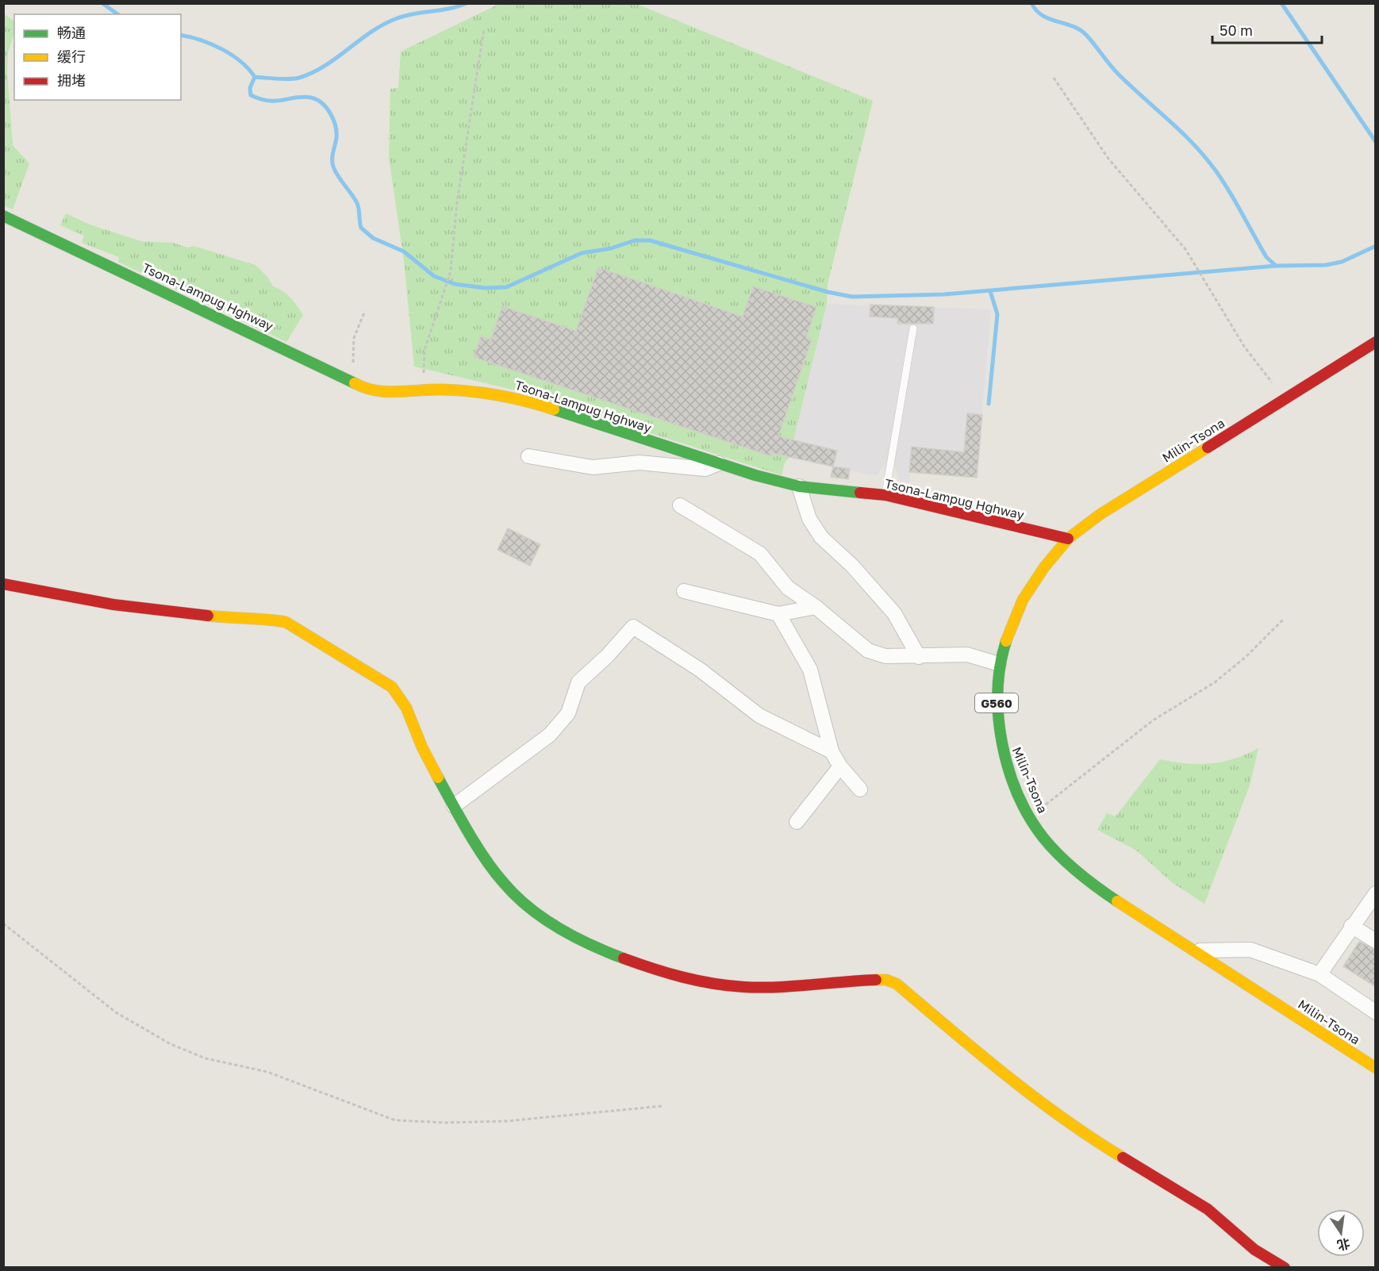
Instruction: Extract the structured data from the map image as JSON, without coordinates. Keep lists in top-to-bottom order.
{
  "streets": {
    "main road": ["Tsona-Lampug Hghway", "Milin-Tsona", "G560"]
  },
  "crossings": [
    ["Tsona-Lampug Hghway", "Milin-Tsona"]
  ],
  "legend": ["畅通", "缓行", "拥堵"],
  "scale_bar": "50 m",
  "north": "bottom"
}
